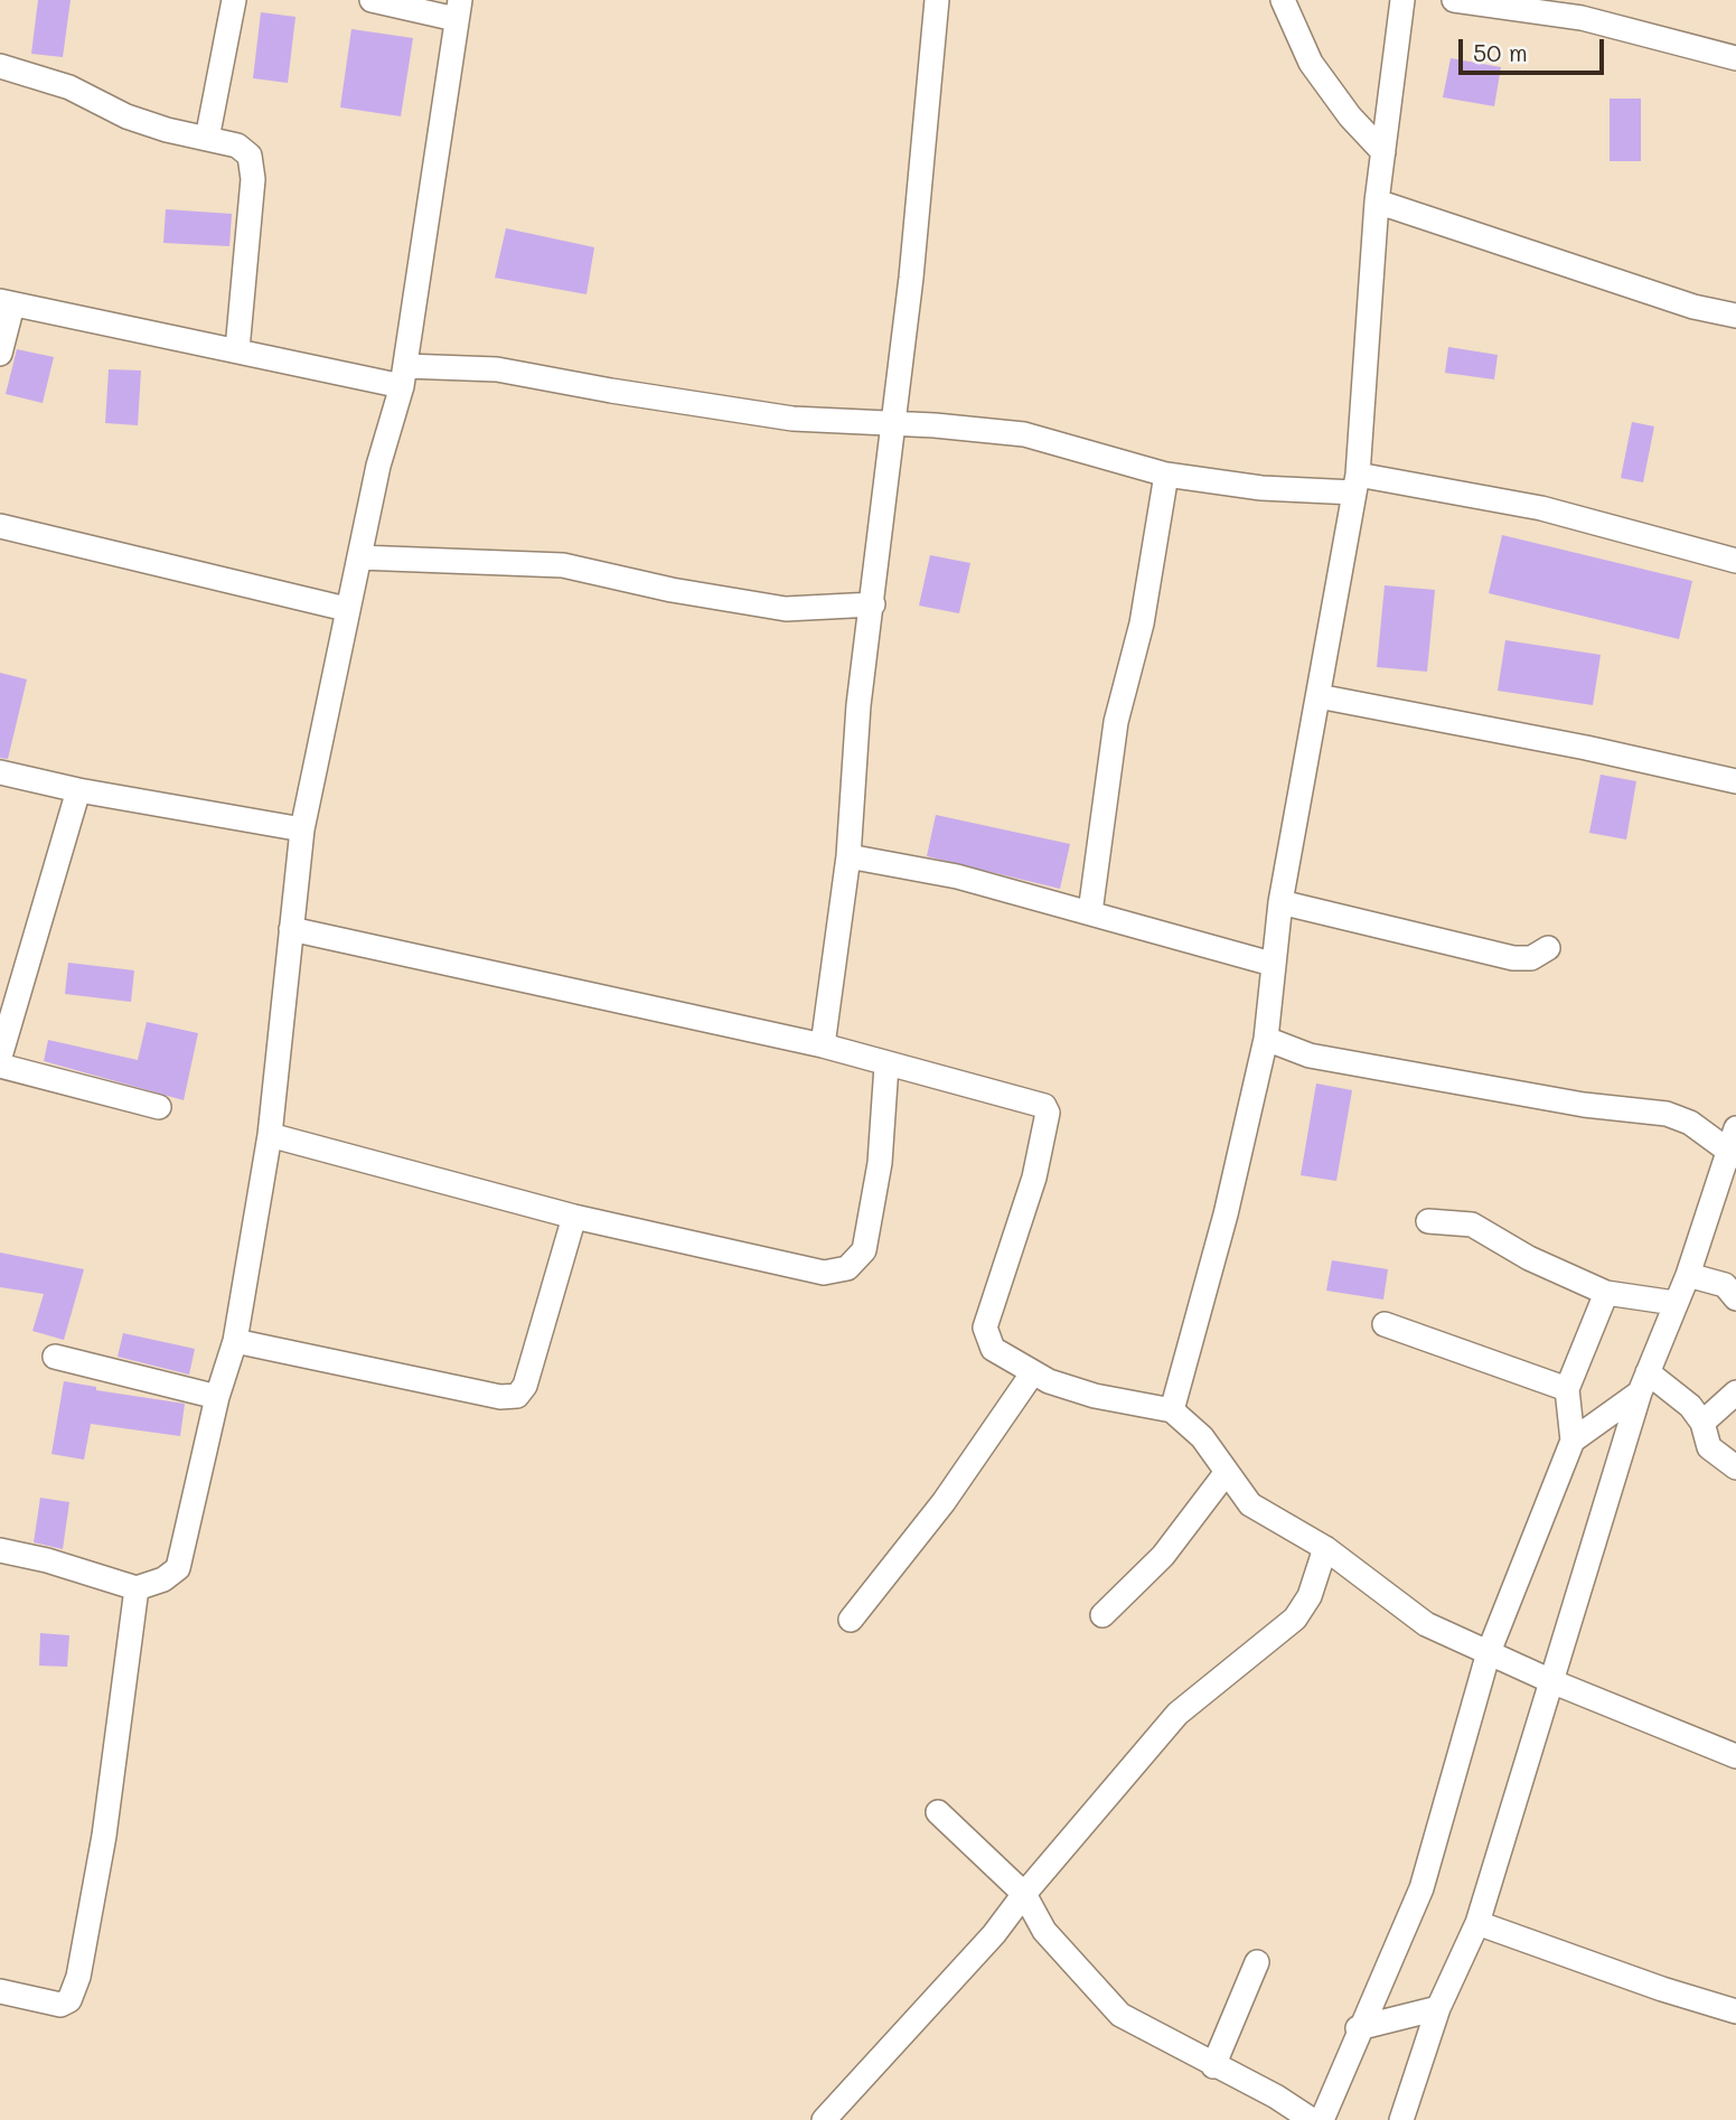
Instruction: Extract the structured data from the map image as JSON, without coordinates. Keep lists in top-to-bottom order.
{
  "scale_bar": "50 m"
}
